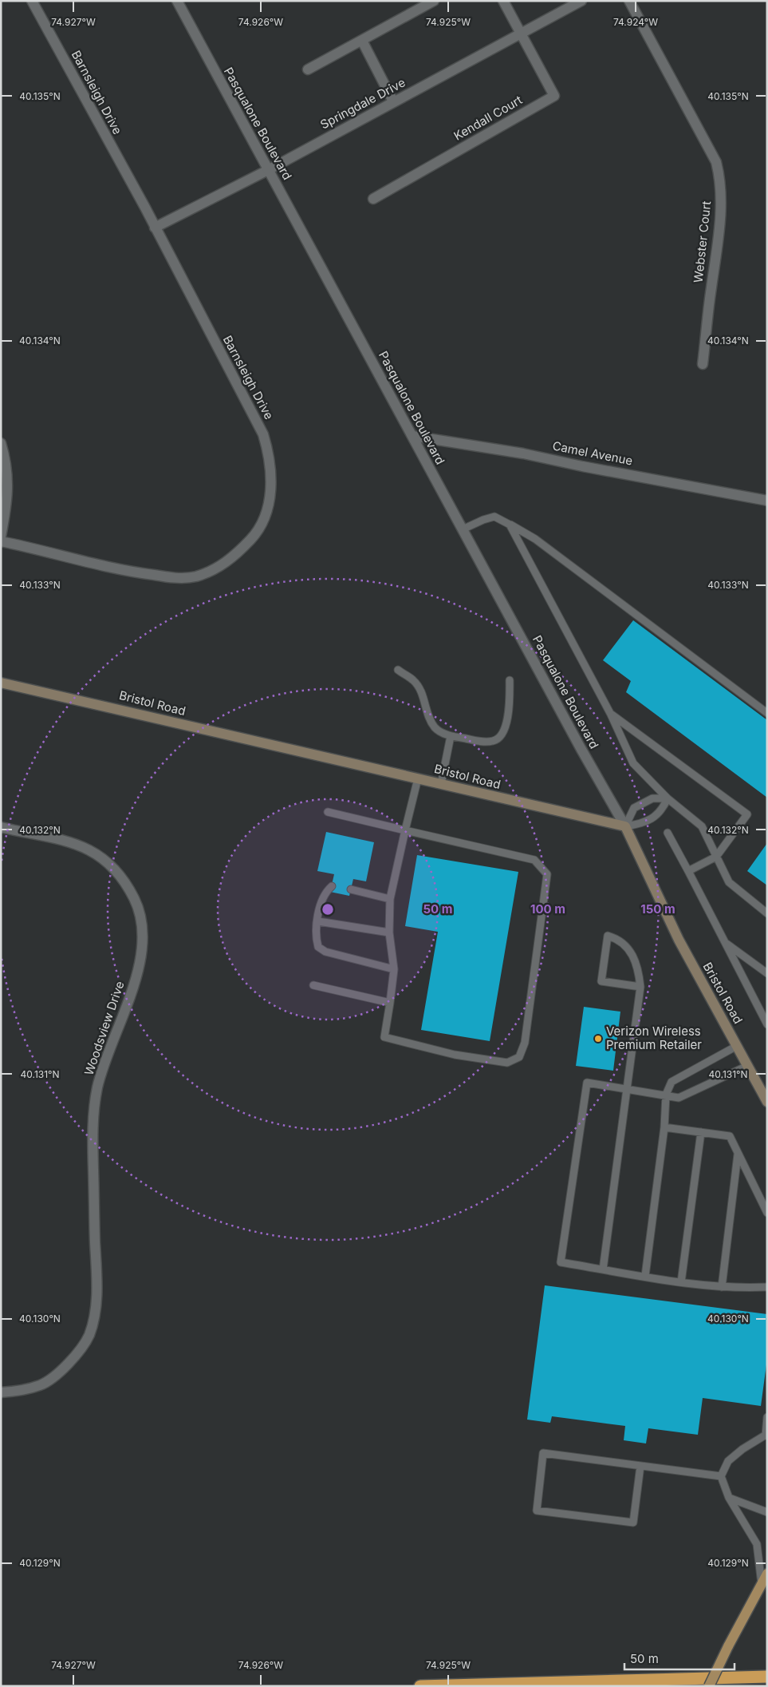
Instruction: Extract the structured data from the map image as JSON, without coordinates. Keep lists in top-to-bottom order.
{
  "streets": {
    "main road": ["Bristol Road"],
    "street": [
      "Barnsleigh Drive",
      "Springdale Drive",
      "Kendall Court",
      "Pasqualone Boulevard",
      "Webster Court",
      "Camel Avenue",
      "Woodsview Drive"
    ]
  },
  "crossings": [
    ["Barnsleigh Drive", "Springdale Drive"],
    ["Springdale Drive", "Kendall Court"],
    ["Springdale Drive", "Pasqualone Boulevard"],
    ["Pasqualone Boulevard", "Camel Avenue"],
    ["Pasqualone Boulevard", "Bristol Road"]
  ],
  "places": ["Verizon Wireless Premium Retailer"],
  "scale_bar": "50 m",
  "coordinates": [
    "74.927°W",
    "74.926°W",
    "74.925°W",
    "74.924°W",
    "40.135°N",
    "40.134°N",
    "40.133°N",
    "40.132°N",
    "40.131°N",
    "40.130°N",
    "40.129°N"
  ],
  "rings": ["50 m", "100 m", "150 m"]
}
